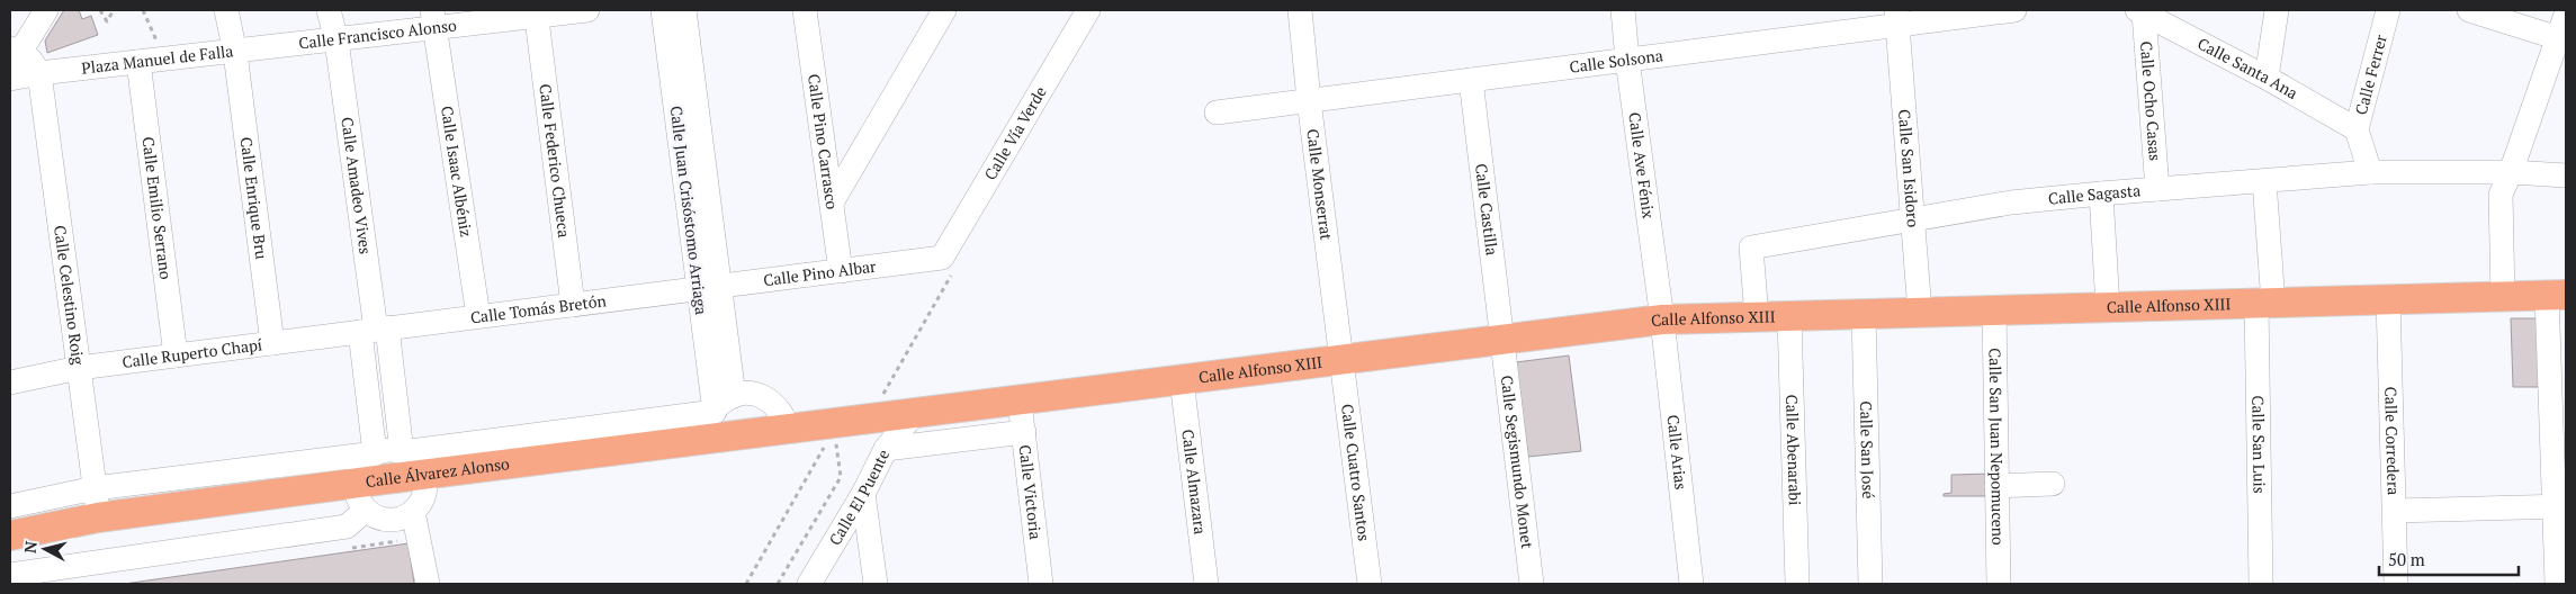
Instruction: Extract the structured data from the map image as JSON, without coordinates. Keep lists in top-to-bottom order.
{
  "streets": {
    "main road": ["Calle Alfonso XIII", "Calle Álvarez Alonso"],
    "street": [
      "Calle Francisco Alonso",
      "Plaza Manuel de Falla",
      "Calle Solsona",
      "Calle Santa Ana",
      "Calle Ferrer",
      "Calle Ocho Casas",
      "Calle Vía Verde",
      "Calle Pino Carrasco",
      "Calle Federico Chueca",
      "Calle Ave Fénix",
      "Calle San Isidoro",
      "Calle Isaac Albéniz",
      "Calle Amadeo Vives",
      "Calle Monserrat",
      "Calle Sagasta",
      "Calle Enrique Bru",
      "Calle Emilio Serrano",
      "Calle Juan Crisóstomo Arriaga",
      "Calle Castilla",
      "Calle Pino Albar",
      "Calle Celestino Roig",
      "Calle Tomás Bretón",
      "Calle Ruperto Chapí",
      "Calle Corredera",
      "Calle San Luis",
      "Calle San Juan Nepomuceno",
      "Calle San José",
      "Calle Abenarabi",
      "Calle Arias",
      "Calle Segismundo Monet",
      "Calle Cuatro Santos",
      "Calle Almazara",
      "Calle Victoria",
      "Calle El Puente"
    ]
  },
  "crossings": [
    ["Calle Francisco Alonso", "Plaza Manuel de Falla"],
    ["Calle Francisco Alonso", "Calle Federico Chueca"],
    ["Calle Francisco Alonso", "Calle Isaac Albéniz"],
    ["Calle Francisco Alonso", "Calle Amadeo Vives"],
    ["Calle Francisco Alonso", "Calle Enrique Bru"],
    ["Plaza Manuel de Falla", "Calle Enrique Bru"],
    ["Plaza Manuel de Falla", "Calle Emilio Serrano"],
    ["Plaza Manuel de Falla", "Calle Celestino Roig"],
    ["Calle Solsona", "Calle Ave Fénix"],
    ["Calle Solsona", "Calle San Isidoro"],
    ["Calle Solsona", "Calle Monserrat"],
    ["Calle Solsona", "Calle Castilla"],
    ["Calle Santa Ana", "Calle Ferrer"],
    ["Calle Santa Ana", "Calle Ocho Casas"],
    ["Calle Ferrer", "Calle Sagasta"],
    ["Calle Ocho Casas", "Calle Sagasta"],
    ["Calle Vía Verde", "Calle Pino Albar"],
    ["Calle Pino Carrasco", "Calle Pino Albar"],
    ["Calle Federico Chueca", "Calle Tomás Bretón"],
    ["Calle Ave Fénix", "Calle Alfonso XIII"],
    ["Calle Ave Fénix", "Calle Arias"],
    ["Calle San Isidoro", "Calle Sagasta"],
    ["Calle San Isidoro", "Calle Alfonso XIII"],
    ["Calle Isaac Albéniz", "Calle Tomás Bretón"],
    ["Calle Amadeo Vives", "Calle Tomás Bretón"],
    ["Calle Amadeo Vives", "Calle Ruperto Chapí"],
    ["Calle Monserrat", "Calle Alfonso XIII"],
    ["Calle Monserrat", "Calle Cuatro Santos"],
    ["Calle Sagasta", "Calle Alfonso XIII"],
    ["Calle Sagasta", "Calle San Luis"],
    ["Calle Enrique Bru", "Calle Ruperto Chapí"],
    ["Calle Emilio Serrano", "Calle Ruperto Chapí"],
    ["Calle Juan Crisóstomo Arriaga", "Calle Pino Albar"],
    ["Calle Juan Crisóstomo Arriaga", "Calle Tomás Bretón"],
    ["Calle Juan Crisóstomo Arriaga", "Calle Álvarez Alonso"],
    ["Calle Castilla", "Calle Alfonso XIII"],
    ["Calle Castilla", "Calle Segismundo Monet"],
    ["Calle Pino Albar", "Calle Tomás Bretón"],
    ["Calle Celestino Roig", "Calle Ruperto Chapí"],
    ["Calle Celestino Roig", "Calle Álvarez Alonso"],
    ["Calle Alfonso XIII", "Calle Corredera"],
    ["Calle Alfonso XIII", "Calle San Luis"],
    ["Calle Alfonso XIII", "Calle San Juan Nepomuceno"],
    ["Calle Alfonso XIII", "Calle San José"],
    ["Calle Alfonso XIII", "Calle Abenarabi"],
    ["Calle Alfonso XIII", "Calle Arias"],
    ["Calle Alfonso XIII", "Calle Segismundo Monet"],
    ["Calle Alfonso XIII", "Calle Cuatro Santos"],
    ["Calle Alfonso XIII", "Calle Álvarez Alonso"],
    ["Calle Alfonso XIII", "Calle Almazara"],
    ["Calle Alfonso XIII", "Calle Victoria"],
    ["Calle Alfonso XIII", "Calle El Puente"],
    ["Calle Tomás Bretón", "Calle Ruperto Chapí"]
  ],
  "scale_bar": "50 m",
  "north": "left"
}
